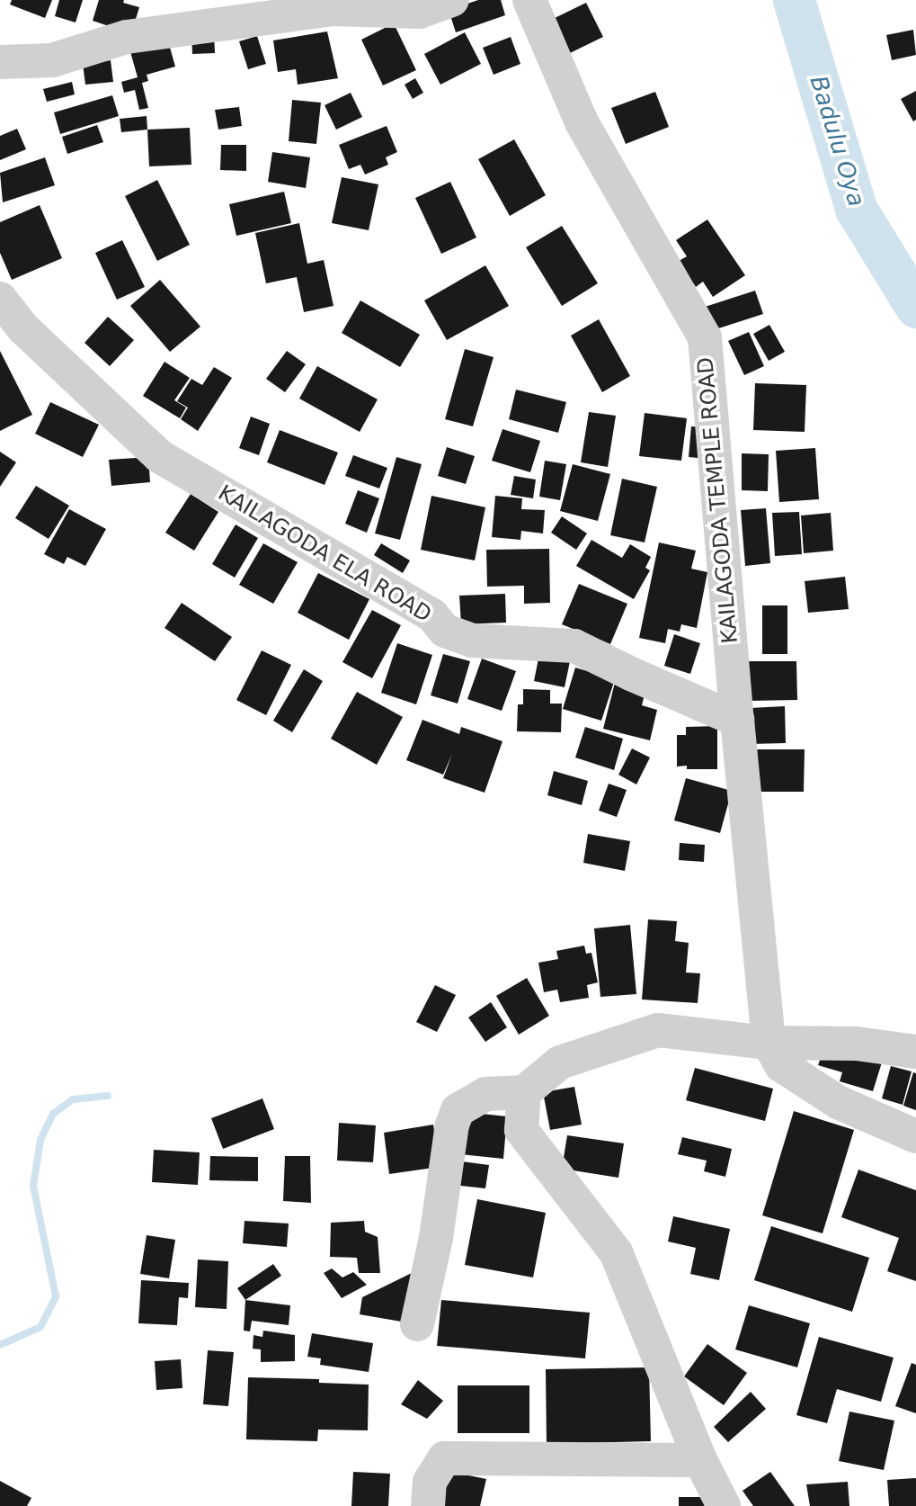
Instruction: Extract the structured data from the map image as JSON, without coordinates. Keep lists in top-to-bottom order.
{
  "streets": {
    "street": ["KAILAGODA TEMPLE ROAD", "KAILAGODA ELA ROAD"]
  },
  "crossings": [
    ["KAILAGODA TEMPLE ROAD", "KAILAGODA ELA ROAD"]
  ],
  "water": ["Badulu Oya"]
}
